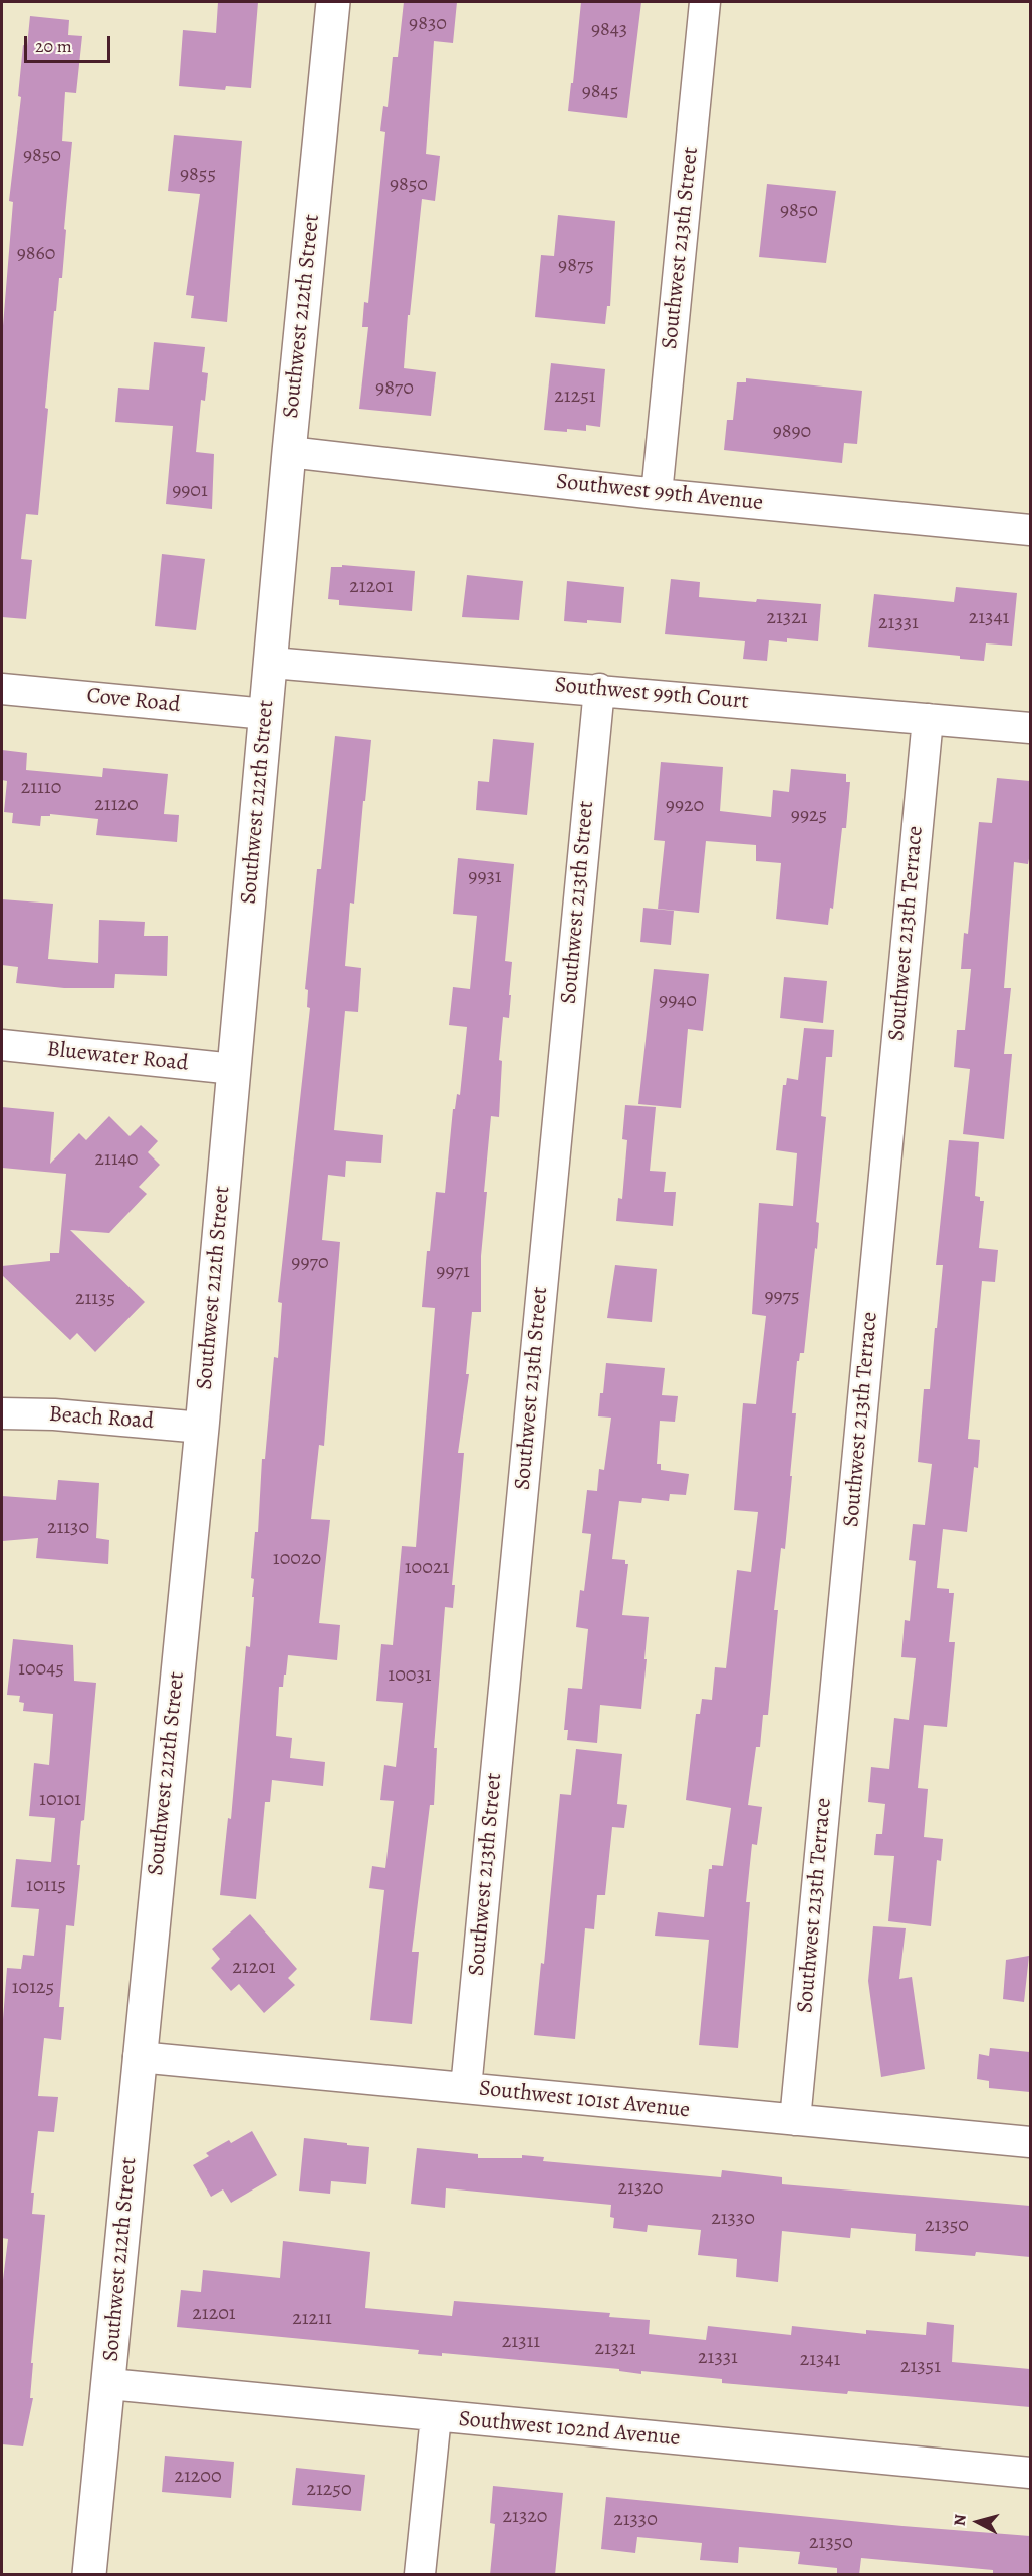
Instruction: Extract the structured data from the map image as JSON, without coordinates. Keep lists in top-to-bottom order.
{
  "streets": {
    "street": [
      "Southwest 213th Street",
      "Southwest 212th Street",
      "Southwest 99th Avenue",
      "Southwest 99th Court",
      "Cove Road",
      "Southwest 213th Terrace",
      "Bluewater Road",
      "Beach Road",
      "Southwest 101st Avenue",
      "Southwest 102nd Avenue"
    ]
  },
  "crossings": [
    ["Southwest 213th Street", "Southwest 99th Avenue"],
    ["Southwest 213th Street", "Southwest 99th Court"],
    ["Southwest 213th Street", "Southwest 101st Avenue"],
    ["Southwest 212th Street", "Southwest 99th Avenue"],
    ["Southwest 212th Street", "Southwest 99th Court"],
    ["Southwest 212th Street", "Cove Road"],
    ["Southwest 212th Street", "Bluewater Road"],
    ["Southwest 212th Street", "Beach Road"],
    ["Southwest 212th Street", "Southwest 101st Avenue"],
    ["Southwest 212th Street", "Southwest 102nd Avenue"],
    ["Southwest 99th Court", "Southwest 213th Terrace"],
    ["Southwest 213th Terrace", "Southwest 101st Avenue"]
  ],
  "house_numbers": [
    "9830",
    "9843",
    "9845",
    "9850",
    "9855",
    "9850",
    "9850",
    "9860",
    "9875",
    "9870",
    "21251",
    "9890",
    "9901",
    "21201",
    "21321",
    "21341",
    "21331",
    "21110",
    "21120",
    "9920",
    "9925",
    "9931",
    "9940",
    "21140",
    "9970",
    "9971",
    "9975",
    "21135",
    "21130",
    "10020",
    "10021",
    "10045",
    "10031",
    "10101",
    "10115",
    "21201",
    "10125",
    "21320",
    "21330",
    "21350",
    "21201",
    "21211",
    "21311",
    "21321",
    "21331",
    "21341",
    "21351",
    "21200",
    "21250",
    "21320",
    "21330",
    "21350"
  ],
  "scale_bar": "20 m",
  "north": "left"
}
